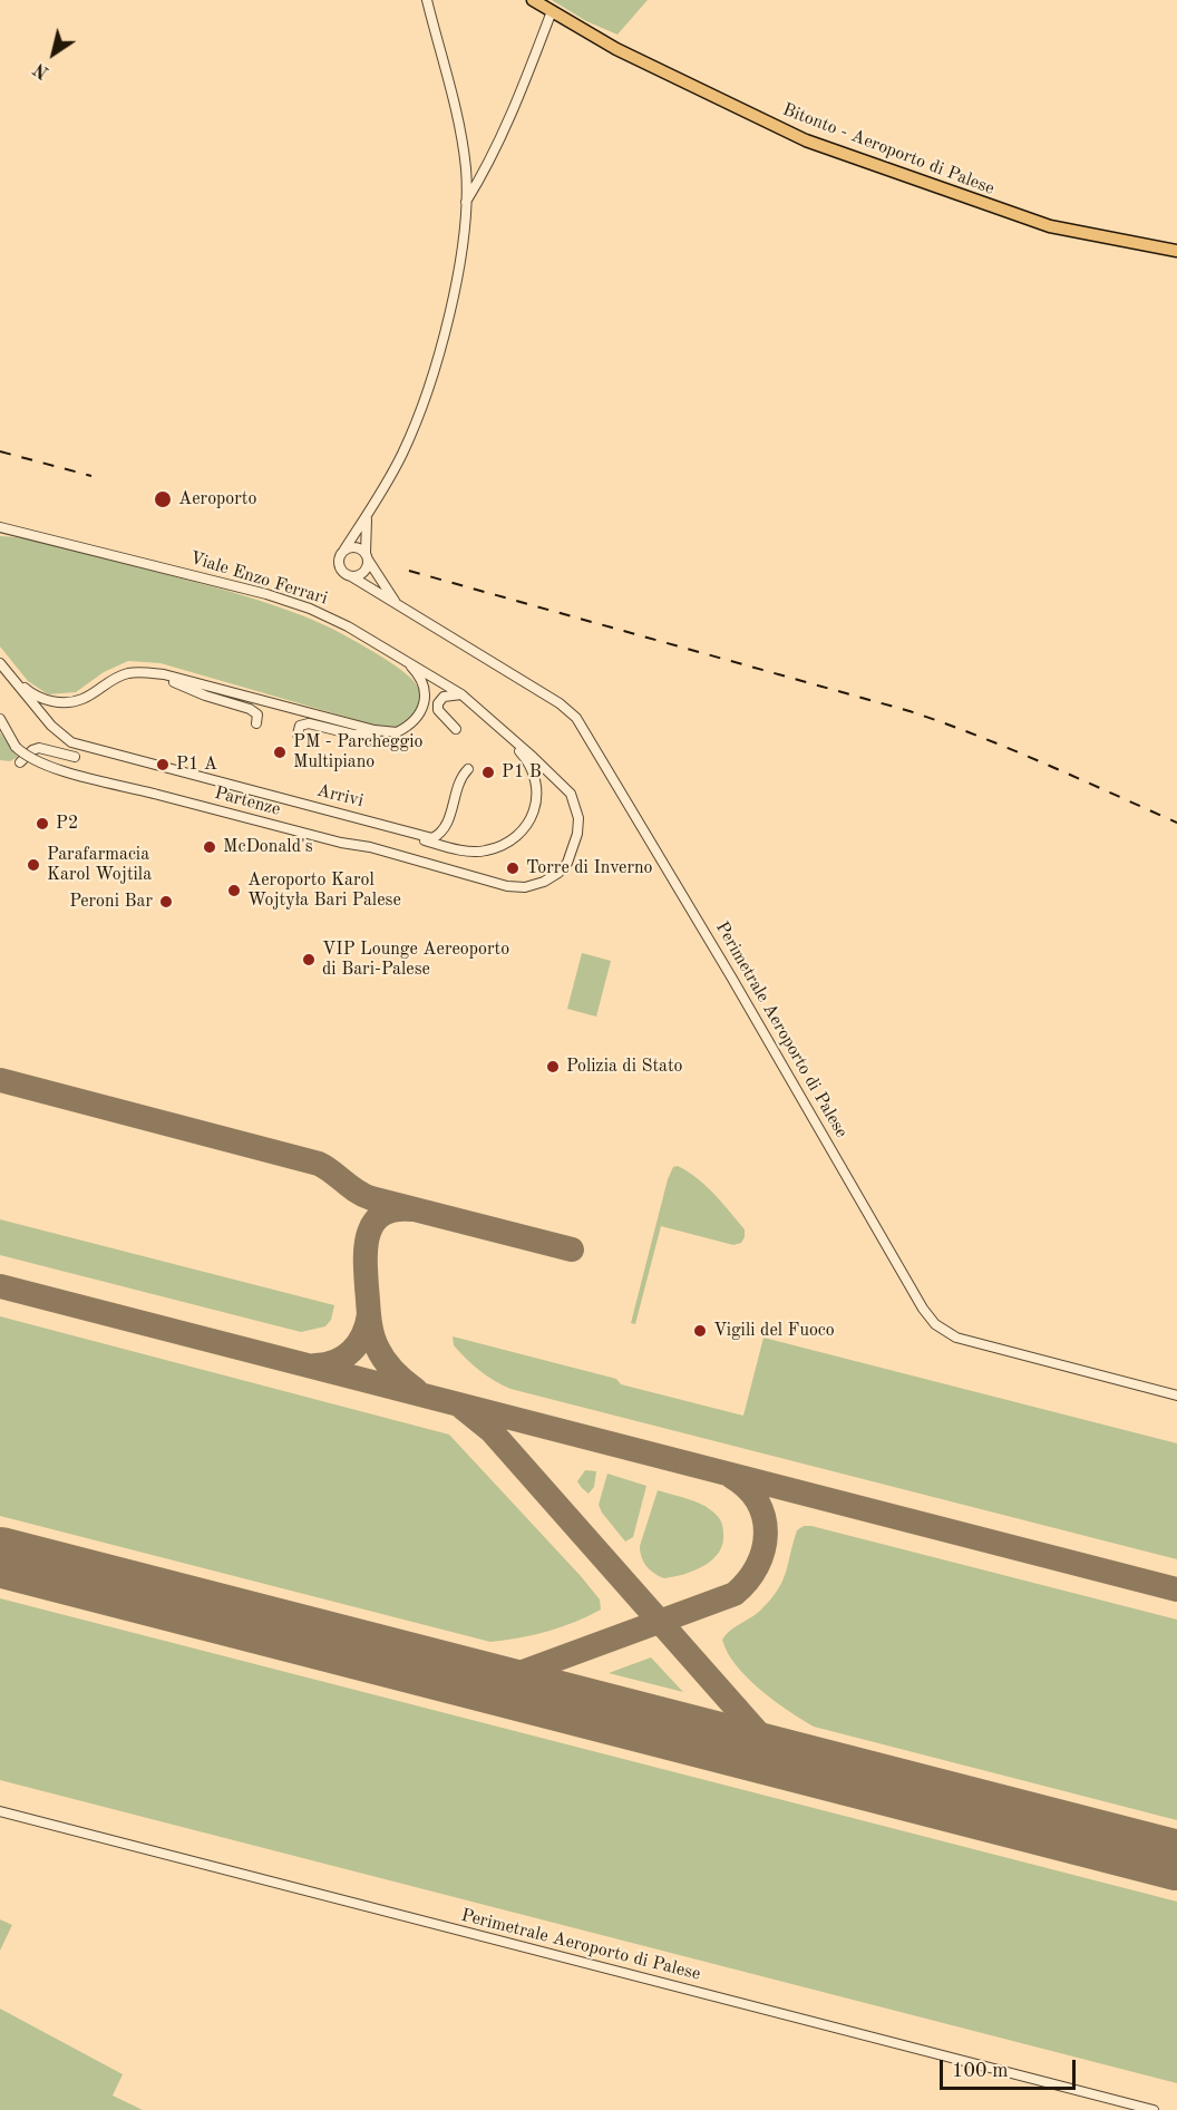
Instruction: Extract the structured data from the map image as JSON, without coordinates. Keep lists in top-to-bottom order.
{
  "streets": {
    "main road": ["Bitonto - Aeroporto di Palese"],
    "street": [
      "Viale Enzo Ferrari",
      "Arrivi",
      "Partenze",
      "Perimetrale Aeroporto di Palese"
    ]
  },
  "crossings": [
    ["Viale Enzo Ferrari", "Arrivi"],
    ["Viale Enzo Ferrari", "Partenze"],
    ["Arrivi", "Partenze"]
  ],
  "places": [
    "Aeroporto",
    "PM - Parcheggio Multipiano",
    "P1 A",
    "P1 B",
    "P2",
    "McDonald's",
    "Parafarmacia Karol Wojtila",
    "Torre di Inverno",
    "Aeroporto Karol Wojtyła Bari Palese",
    "Peroni Bar",
    "VIP Lounge Aereoporto di Bari-Palese",
    "Polizia di Stato",
    "Vigili del Fuoco"
  ],
  "scale_bar": "100 m",
  "north": "bottom left"
}
